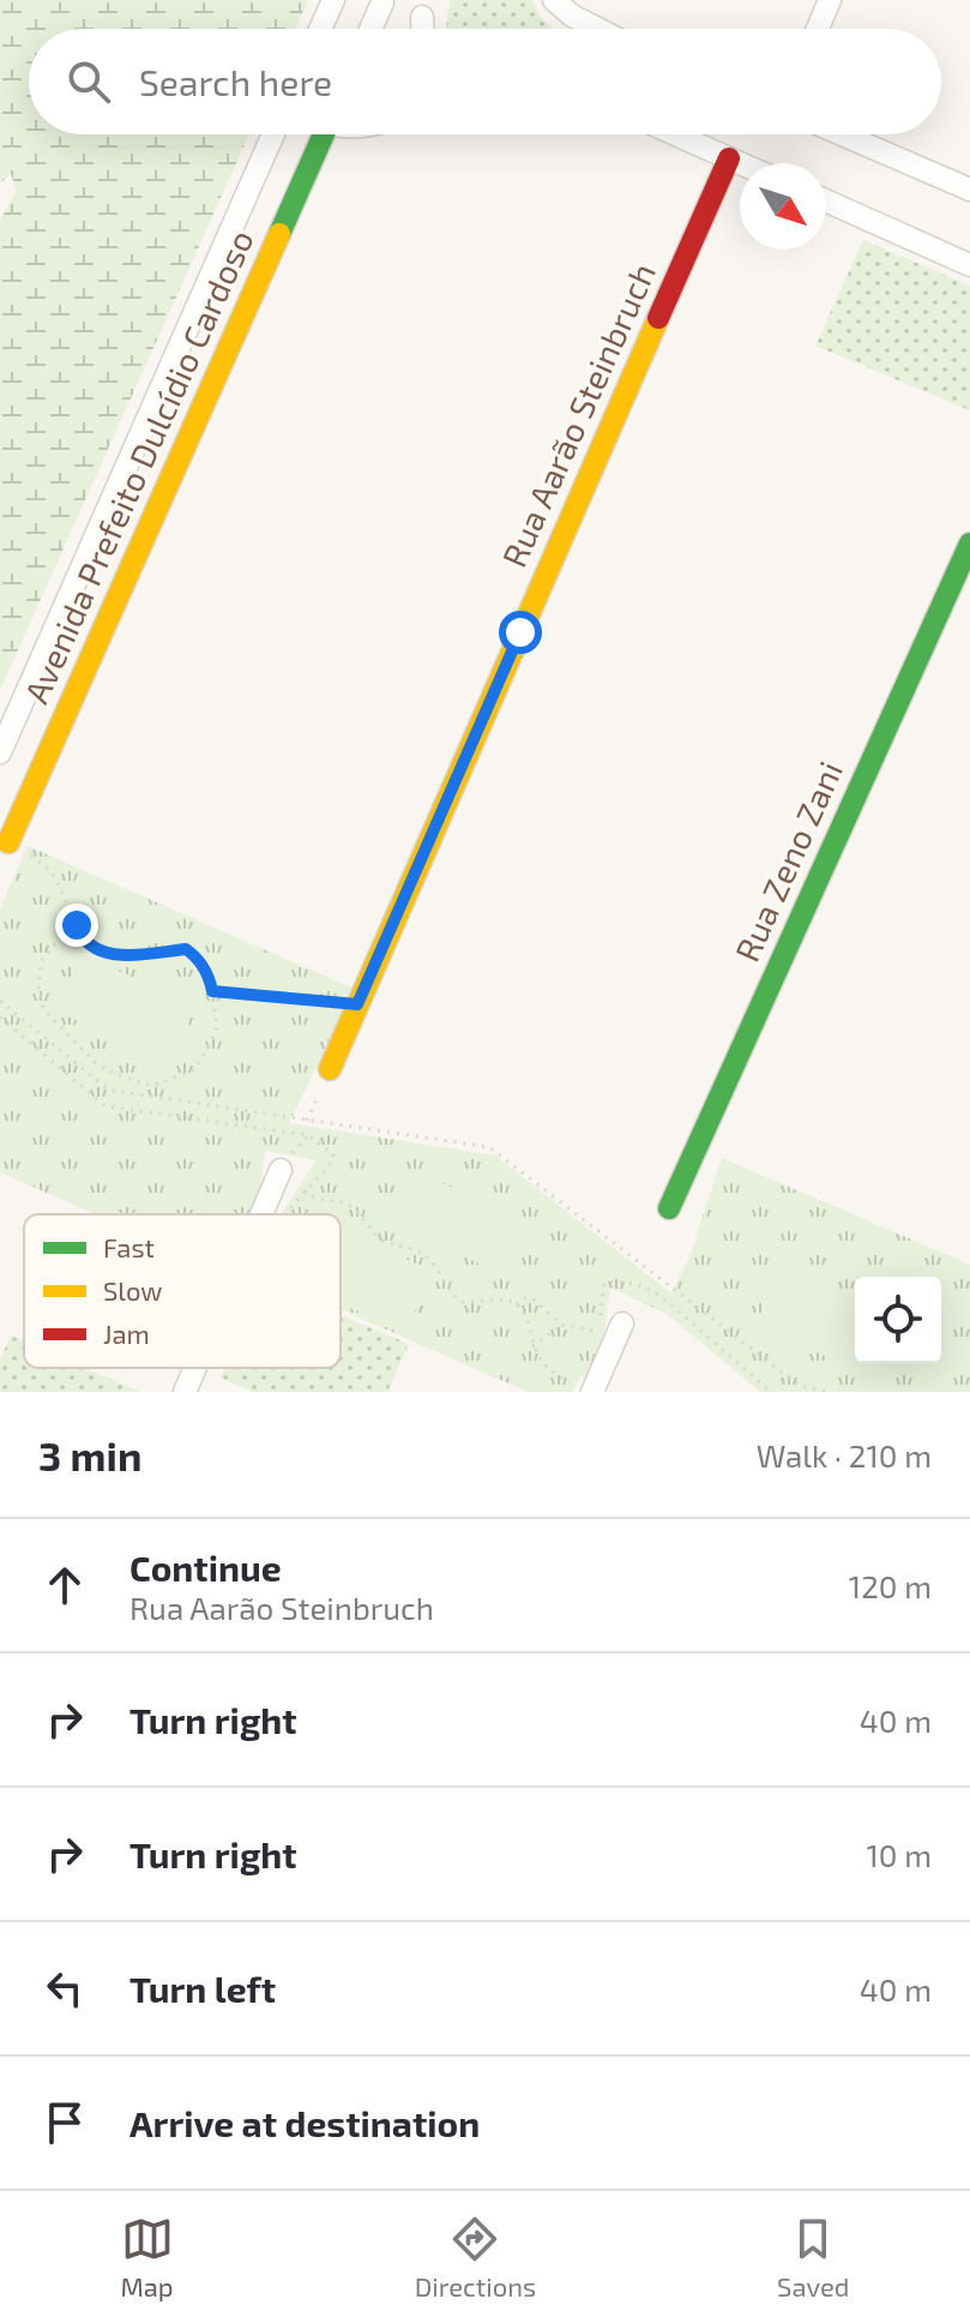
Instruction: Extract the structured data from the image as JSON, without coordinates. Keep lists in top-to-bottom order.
{
  "streets": {
    "street": ["Rua Aarão Steinbruch", "Avenida Prefeito Dulcídio Cardoso", "Rua Zeno Zani"]
  },
  "legend": ["Fast", "Slow", "Jam"],
  "north": "bottom right",
  "page": {
    "search": "Search here",
    "heading": ["3 min", "Walk · 210 m"],
    "list": [
      ["Continue", "Rua Aarão Steinbruch", "120 m"],
      ["Turn right", "40 m"],
      ["Turn right", "10 m"],
      ["Turn left", "40 m"],
      "Arrive at destination"
    ],
    "nav": ["Map", "Directions", "Saved"]
  }
}
